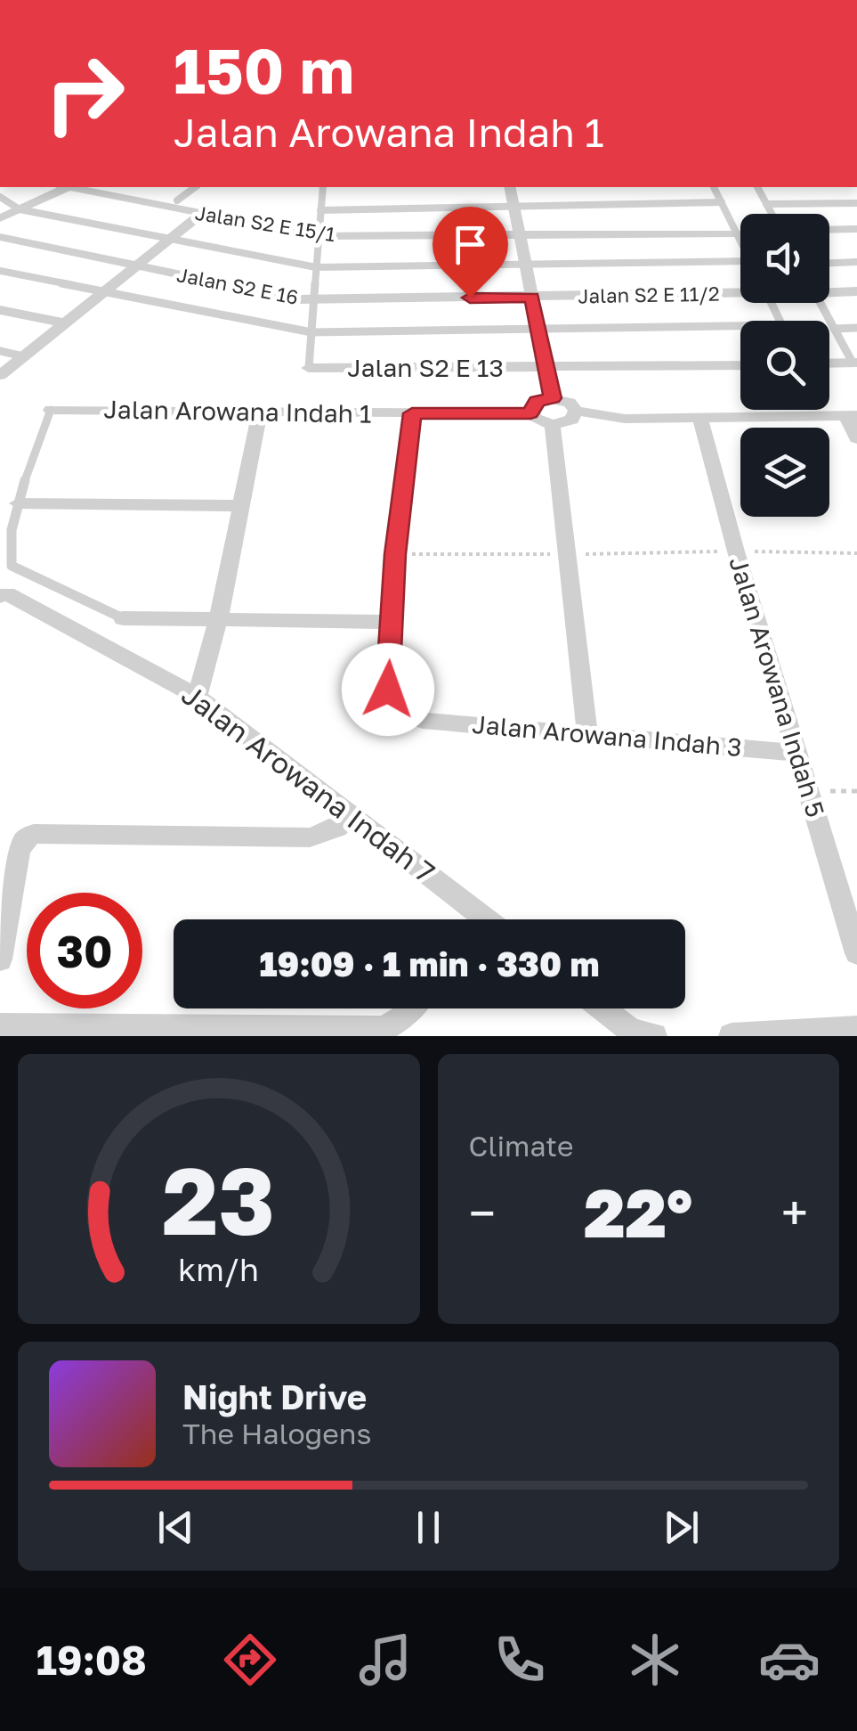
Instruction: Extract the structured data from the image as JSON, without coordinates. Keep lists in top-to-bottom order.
{
  "streets": {
    "street": [
      "Jalan S2 E 15/1",
      "Jalan S2 E 16",
      "Jalan S2 E 11/2",
      "Jalan S2 E 13",
      "Jalan Arowana Indah 1",
      "Jalan Arowana Indah 5",
      "Jalan Arowana Indah 3",
      "Jalan Arowana Indah 7"
    ]
  },
  "crossings": [
    ["Jalan S2 E 16", "Jalan S2 E 11/2"],
    ["Jalan Arowana Indah 1", "Jalan Arowana Indah 3"],
    ["Jalan Arowana Indah 5", "Jalan Arowana Indah 3"]
  ],
  "page": {
    "turn": ["150 m", "Jalan Arowana Indah 1"],
    "limit": "30",
    "trip": "19:09 · 1 min · 330 m",
    "tile": "Climate",
    "heat": ["−", "22°", "+"],
    "song": ["Night Drive", "The Halogens"],
    "tabs": "19:08",
    "gauge": ["23", "km/h"]
  }
}
